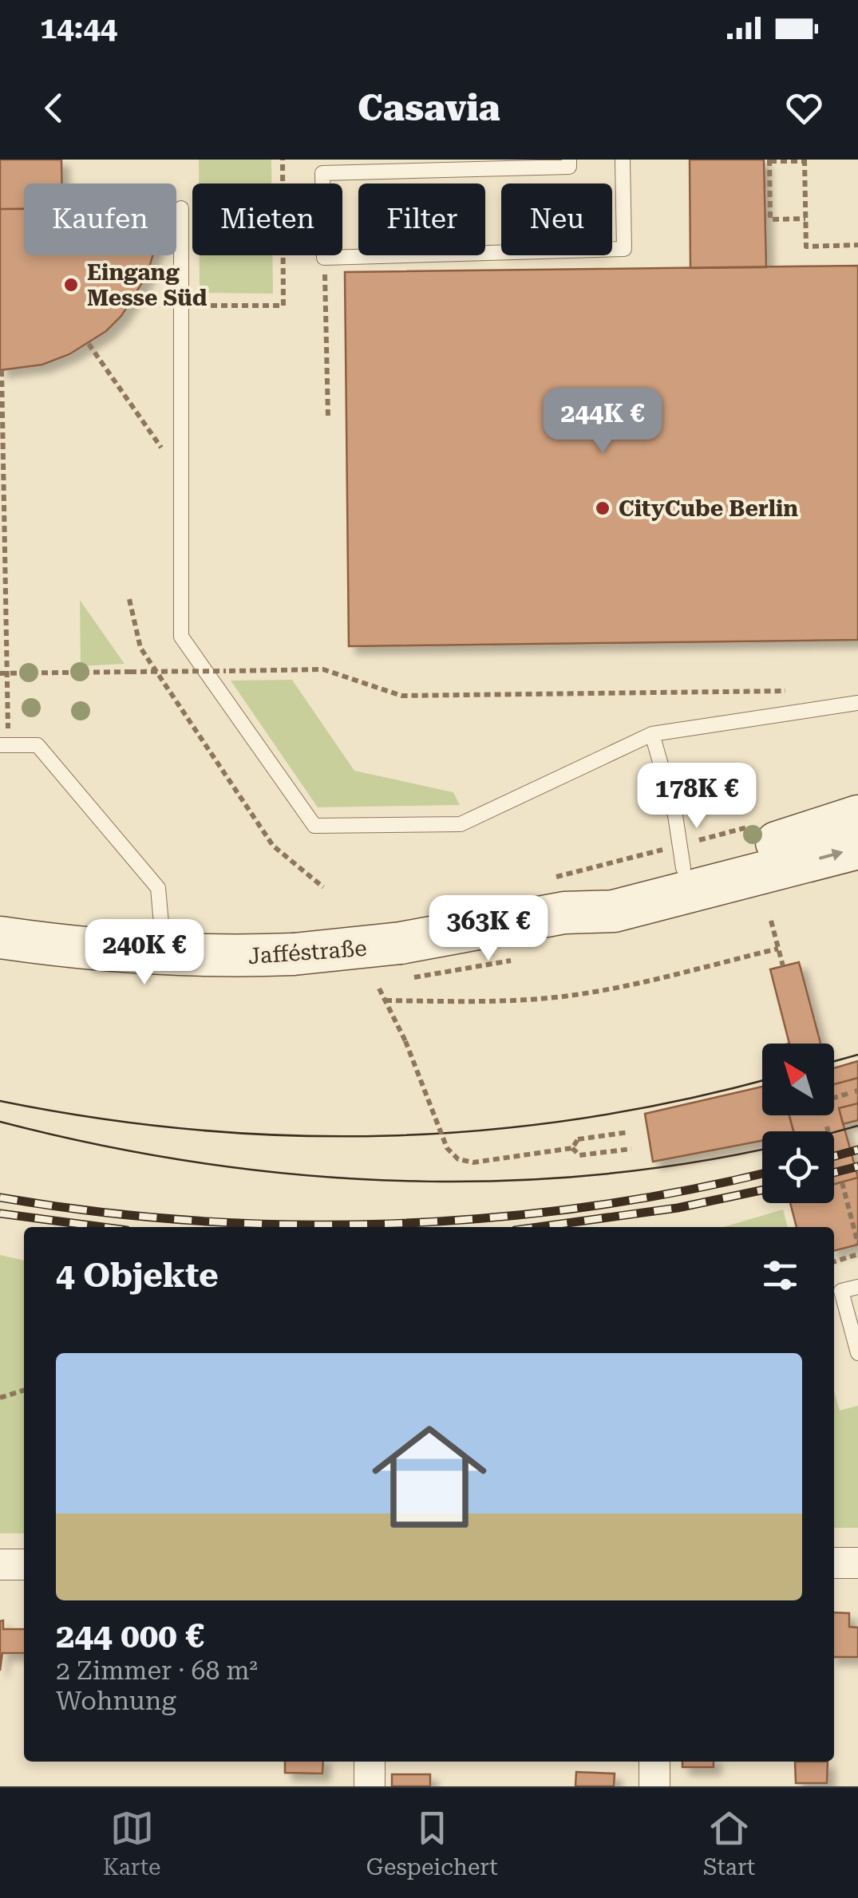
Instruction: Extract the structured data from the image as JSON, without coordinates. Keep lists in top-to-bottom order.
{
  "streets": {
    "main road": ["Jafféstraße"]
  },
  "places": ["Eingang Messe Süd", "CityCube Berlin"],
  "north": "top left",
  "page": {
    "status": "14:44",
    "header": "Casavia",
    "chip": [
      "Kaufen",
      "Mieten",
      "Filter",
      "Neu"
    ],
    "price": [
      "244K €",
      "178K €",
      "363K €",
      "240K €"
    ],
    "heading": "4 Objekte",
    "list": [
      {
        "name": "244 000 €",
        "note": "2 Zimmer · 68 m² · Wohnung"
      }
    ],
    "tabs": ["Karte", "Gespeichert", "Start"]
  }
}
